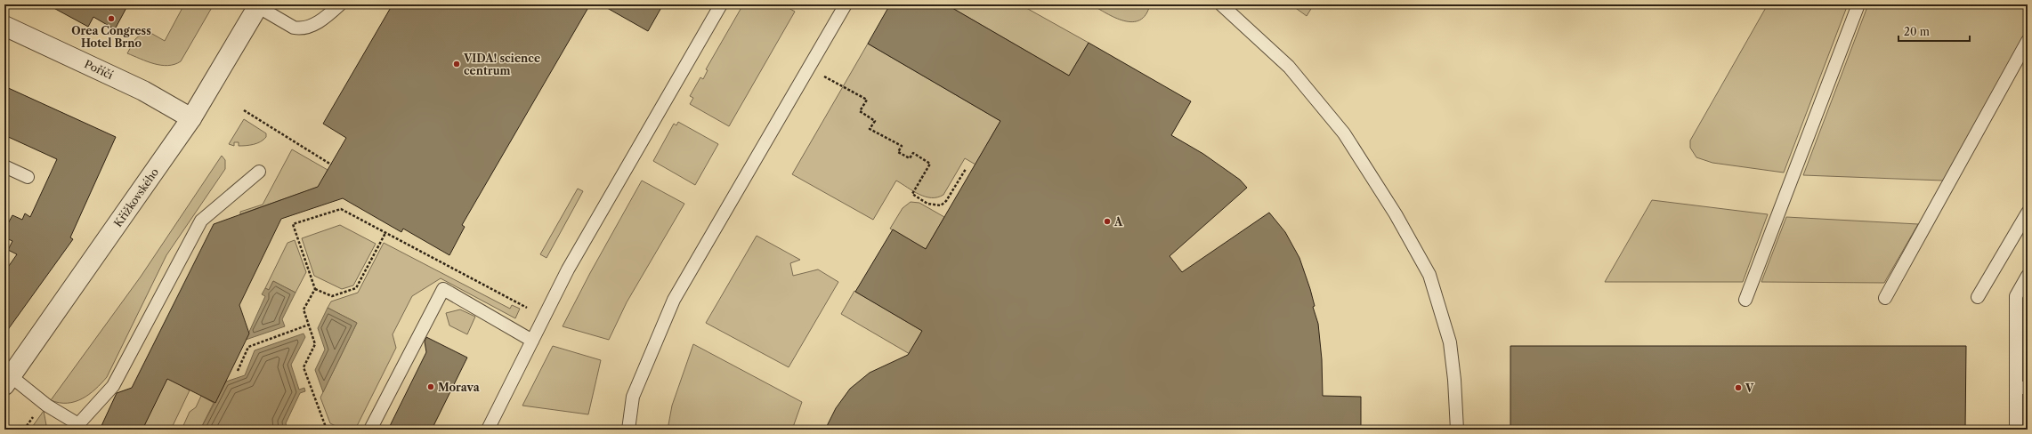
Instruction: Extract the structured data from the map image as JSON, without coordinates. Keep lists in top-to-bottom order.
{
  "streets": {
    "street": ["Poříčí", "Křížkovského"]
  },
  "crossings": [
    ["Poříčí", "Křížkovského"]
  ],
  "places": [
    "Orea Congress Hotel Brno",
    "VIDA! science centrum",
    "A",
    "Morava",
    "V"
  ],
  "scale_bar": "20 m"
}
